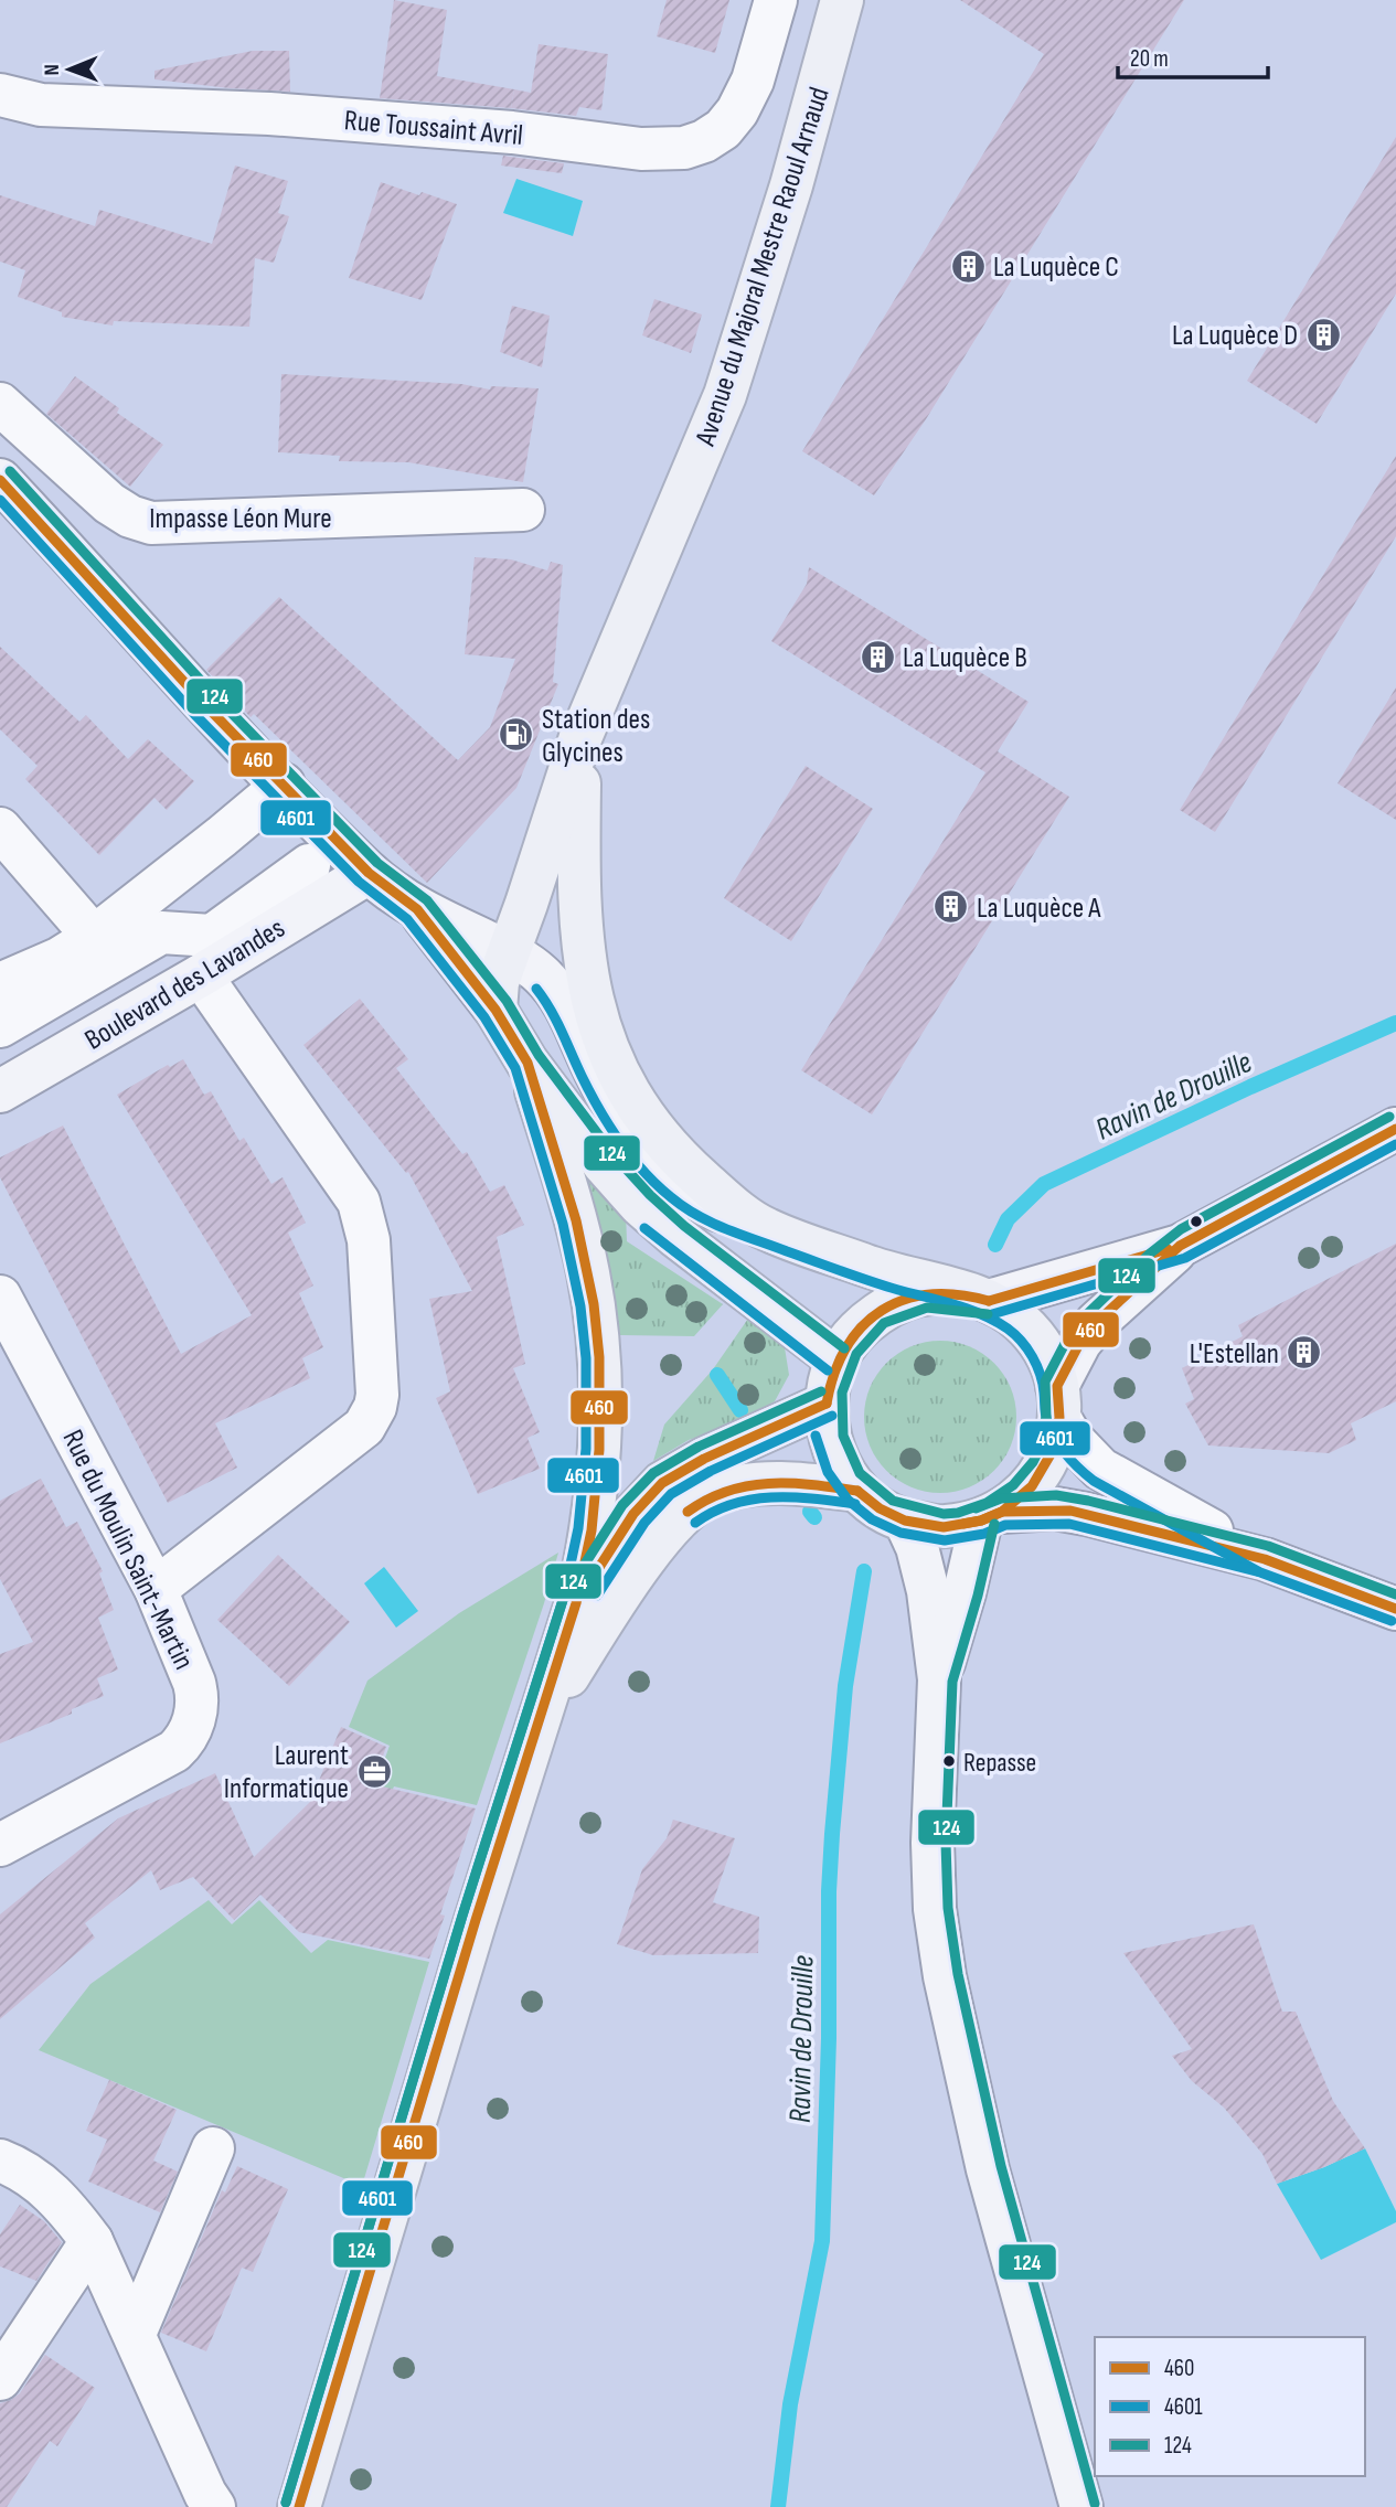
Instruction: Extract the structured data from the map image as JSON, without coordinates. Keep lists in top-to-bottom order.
{
  "streets": {
    "main road": ["Avenue du Majoral Mestre Raoul Arnaud"],
    "street": [
      "Rue Toussaint Avril",
      "Impasse Léon Mure",
      "Boulevard des Lavandes",
      "Rue du Moulin Saint-Martin"
    ]
  },
  "water": ["Ravin de Drouille"],
  "places": {
    "building": [
      "La Luquèce C",
      "La Luquèce D",
      "La Luquèce B",
      "La Luquèce A",
      "L'Estellan"
    ],
    "fuel station": ["Station des Glycines"],
    "other": ["Repasse"],
    "office": ["Laurent Informatique"]
  },
  "lines": ["transit line 124", "transit line 460", "transit line 4601"],
  "legend": ["460", "4601", "124"],
  "scale_bar": "20 m",
  "north": "left"
}
